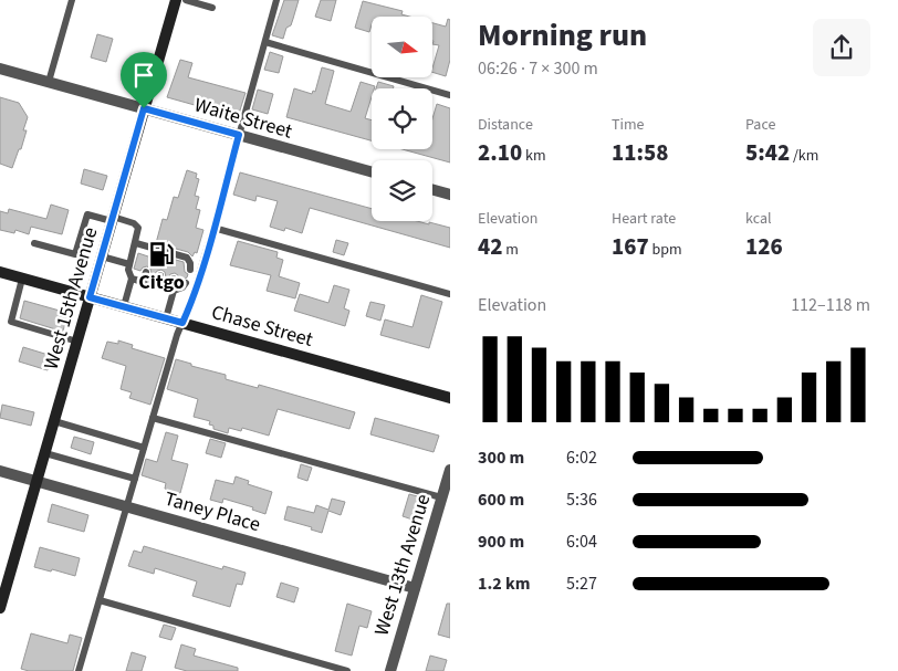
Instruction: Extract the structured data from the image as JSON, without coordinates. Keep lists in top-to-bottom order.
{
  "streets": {
    "main road": ["West 15th Avenue", "Chase Street"],
    "street": ["Waite Street", "Taney Place", "West 13th Avenue"]
  },
  "crossings": [
    ["Waite Street", "West 15th Avenue"],
    ["West 15th Avenue", "Chase Street"],
    ["West 15th Avenue", "Taney Place"],
    ["Taney Place", "West 13th Avenue"]
  ],
  "places": {
    "fuel station": ["Citgo"]
  },
  "north": "right",
  "page": {
    "heading": ["Morning run", "06:26 · 7 × 300 m"],
    "stats": [
      ["Distance", "2.10 km"],
      ["Time", "11:58"],
      ["Pace", "5:42 /km"],
      ["Elevation", "42 m"],
      ["Heart rate", "167 bpm"],
      ["kcal", "126"]
    ],
    "chart": ["Elevation", "112–118 m"],
    "list": [
      {
        "name": "300 m",
        "note": "6:02"
      },
      {
        "name": "600 m",
        "note": "5:36"
      },
      {
        "name": "900 m",
        "note": "6:04"
      },
      {
        "name": "1.2 km",
        "note": "5:27"
      }
    ]
  }
}
